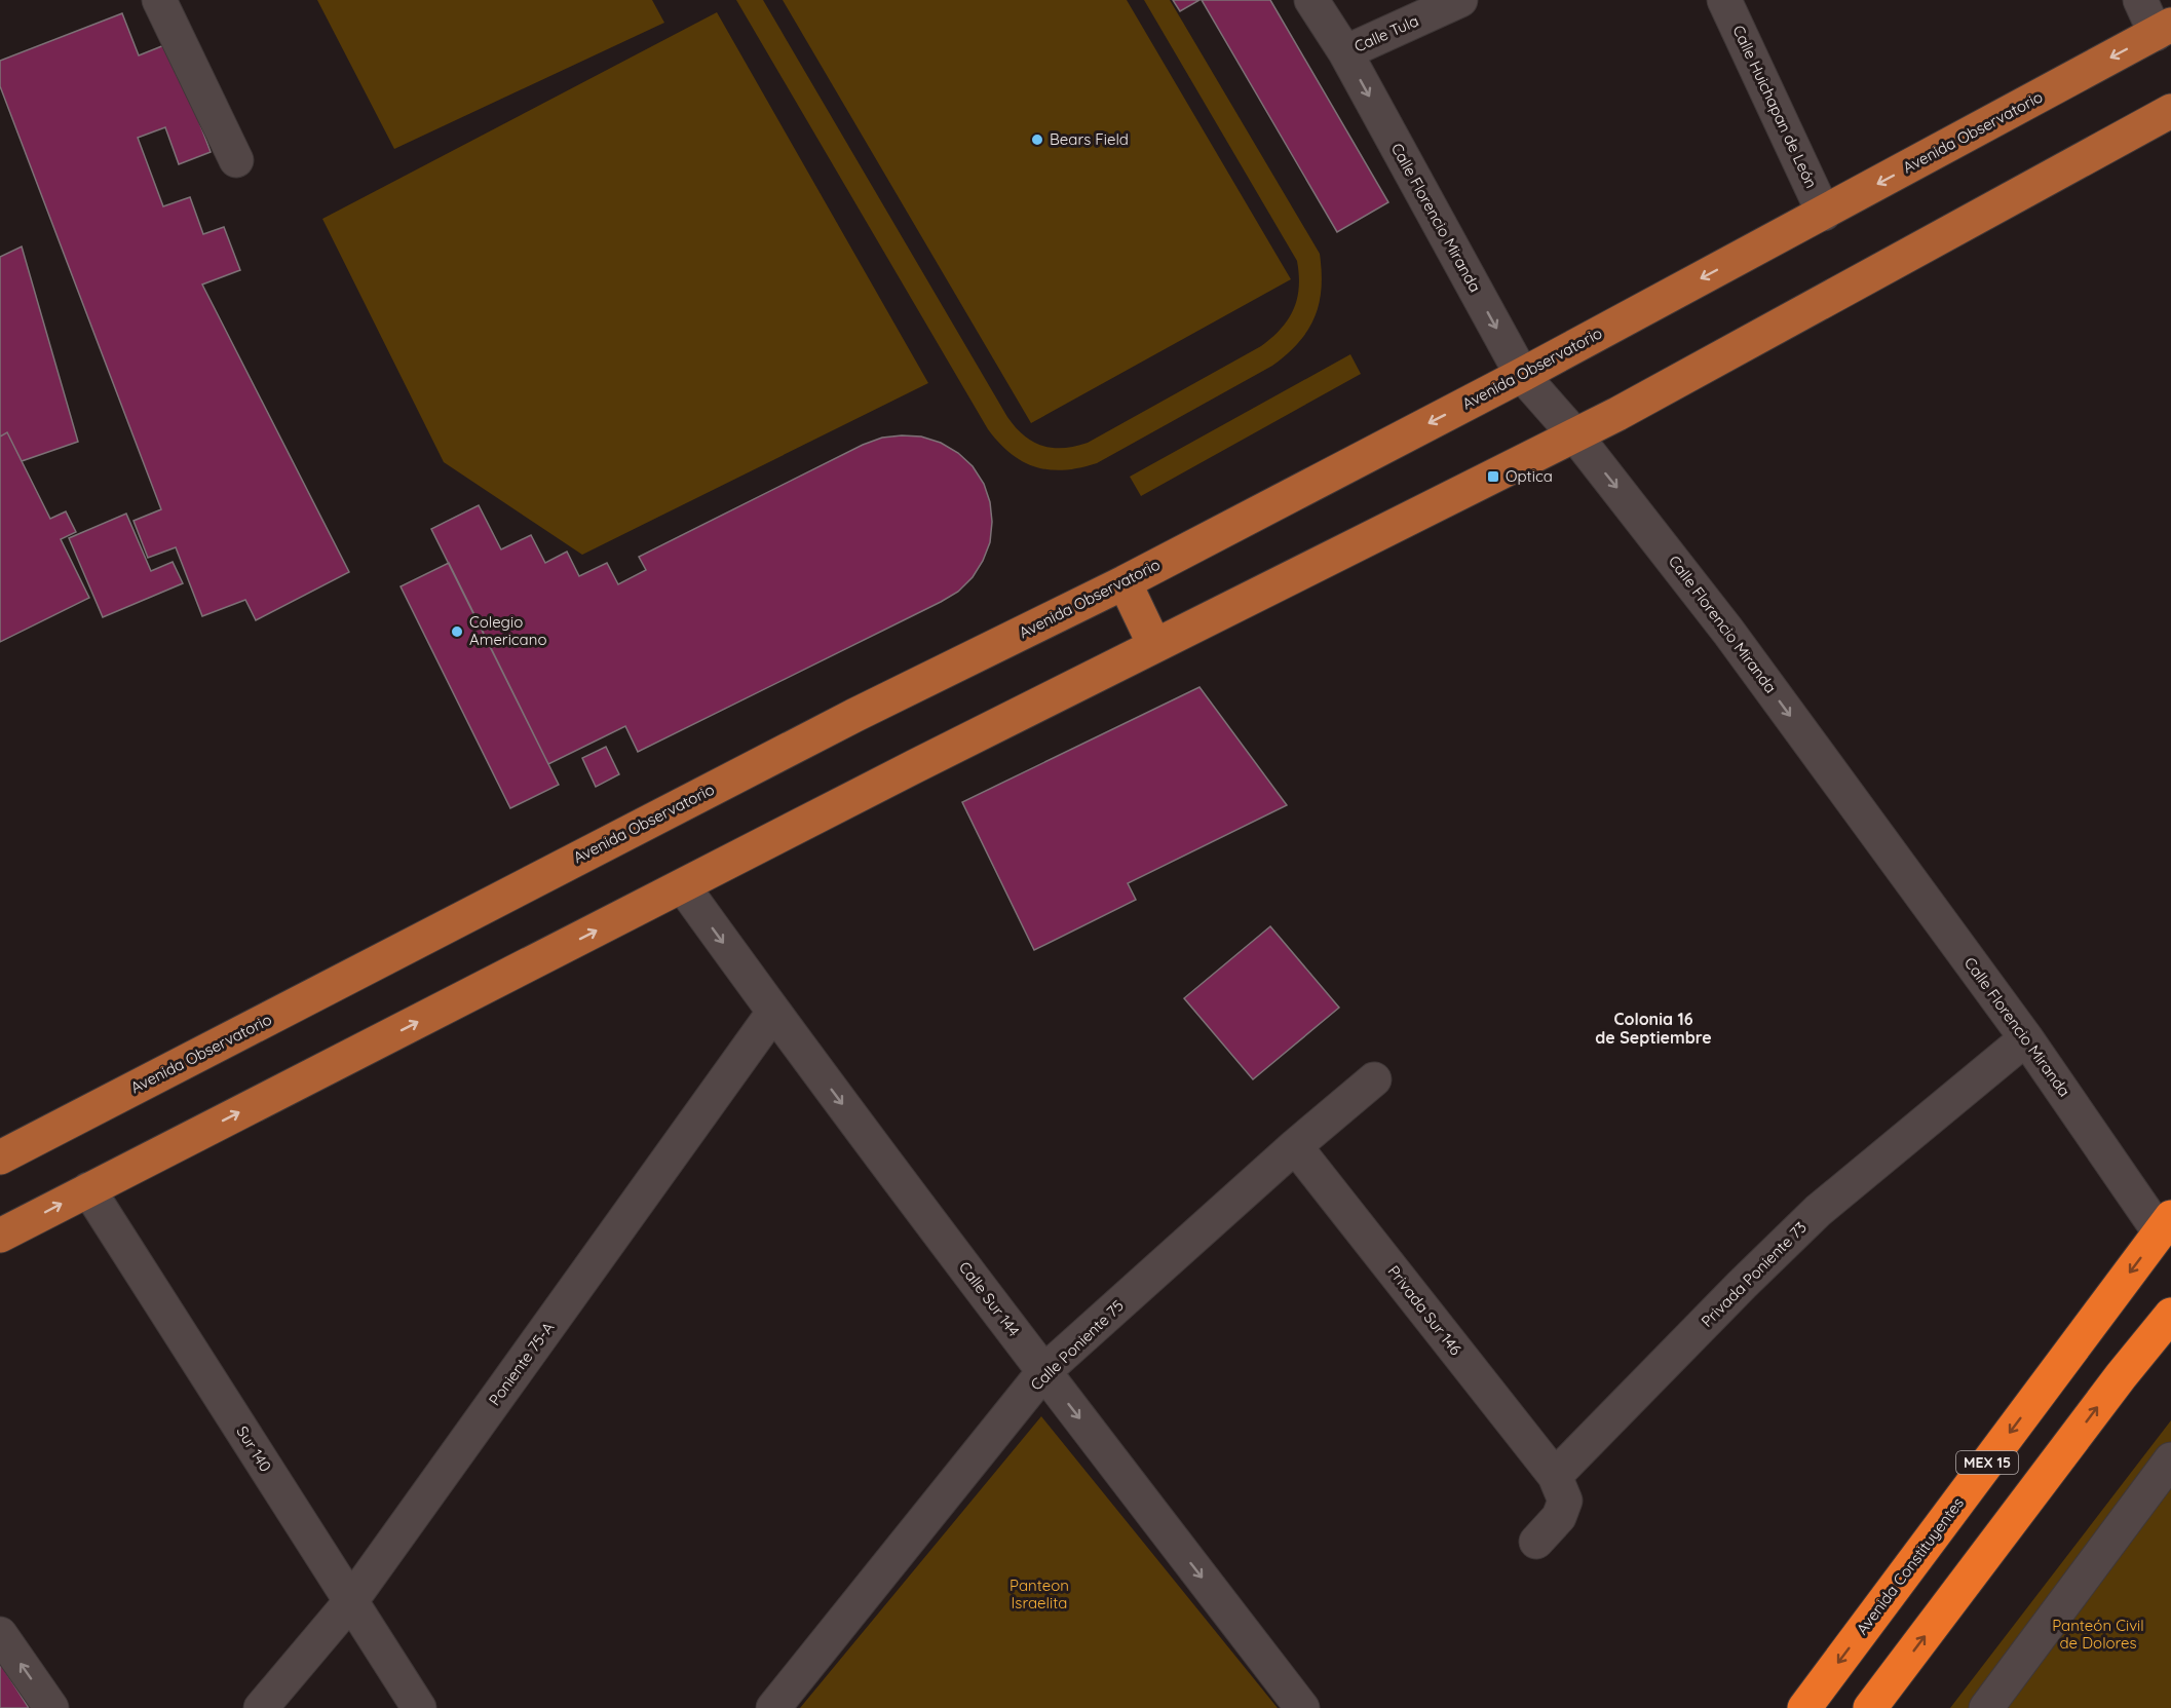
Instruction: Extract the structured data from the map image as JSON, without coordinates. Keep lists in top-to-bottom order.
{
  "streets": {
    "highway": ["MEX 15", "Avenida Constituyentes"],
    "main road": ["Avenida Observatorio"],
    "street": [
      "Calle Tula",
      "Calle Huichapan de León",
      "Calle Florencio Miranda",
      "Privada Poniente 73",
      "Calle Sur 144",
      "Privada Sur 146",
      "Calle Poniente 75",
      "Poniente 75-A",
      "Sur 140"
    ]
  },
  "crossings": [
    ["Calle Tula", "Calle Florencio Miranda"],
    ["Calle Huichapan de León", "Avenida Observatorio"],
    ["Avenida Observatorio", "Calle Florencio Miranda"],
    ["Calle Florencio Miranda", "Privada Poniente 73"],
    ["Calle Florencio Miranda", "Avenida Constituyentes"],
    ["Privada Poniente 73", "Privada Sur 146"],
    ["Calle Sur 144", "Calle Poniente 75"],
    ["Calle Sur 144", "Poniente 75-A"],
    ["Privada Sur 146", "Calle Poniente 75"],
    ["Poniente 75-A", "Sur 140"]
  ],
  "one_way": ["Calle Florencio Miranda", "Calle Sur 144"],
  "districts": ["Colonia 16 de Septiembre"],
  "parks": ["Panteon Israelita", "Panteón Civil de Dolores"],
  "places": {
    "other": ["Bears Field", "Colegio Americano"],
    "transit": ["Optica"]
  }
}
